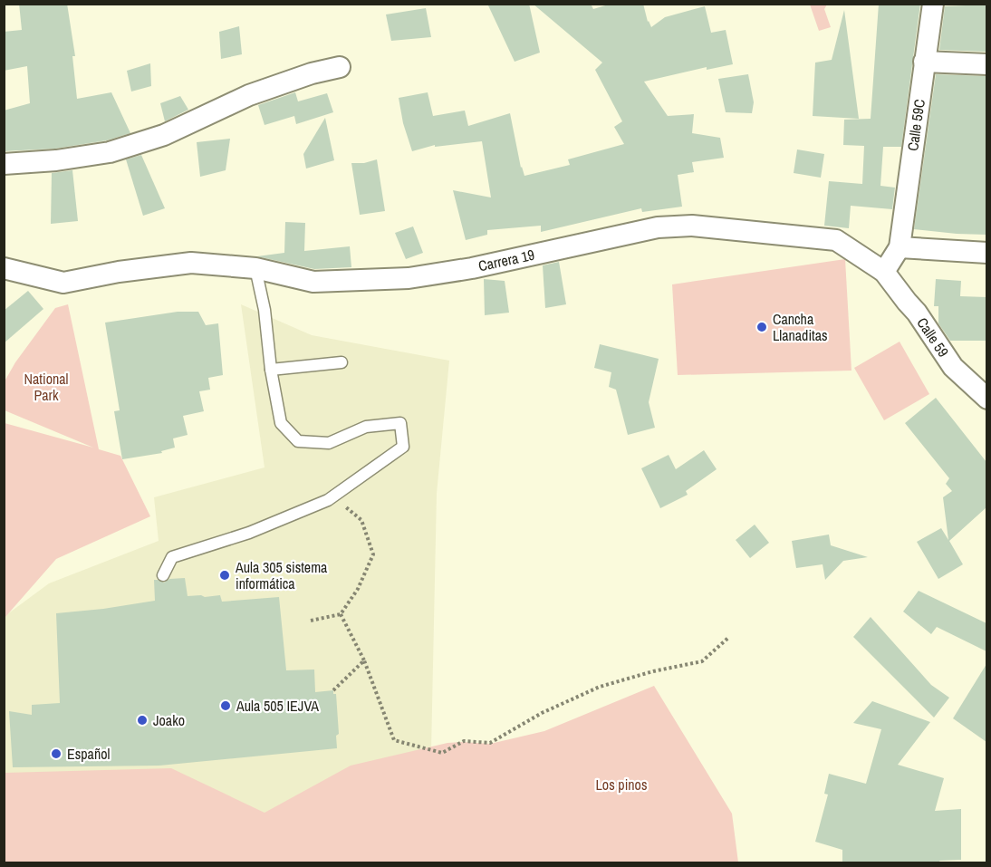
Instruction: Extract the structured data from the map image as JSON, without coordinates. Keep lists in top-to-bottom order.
{
  "streets": {
    "street": ["Calle 59C", "Carrera 19", "Calle 59"]
  },
  "crossings": [
    ["Carrera 19", "Calle 59"]
  ],
  "parks": ["National Park", "Los pinos"],
  "places": [
    "Cancha Llanaditas",
    "Aula 305 sistema informática",
    "Aula 505 IEJVA",
    "Joako",
    "Español"
  ]
}
